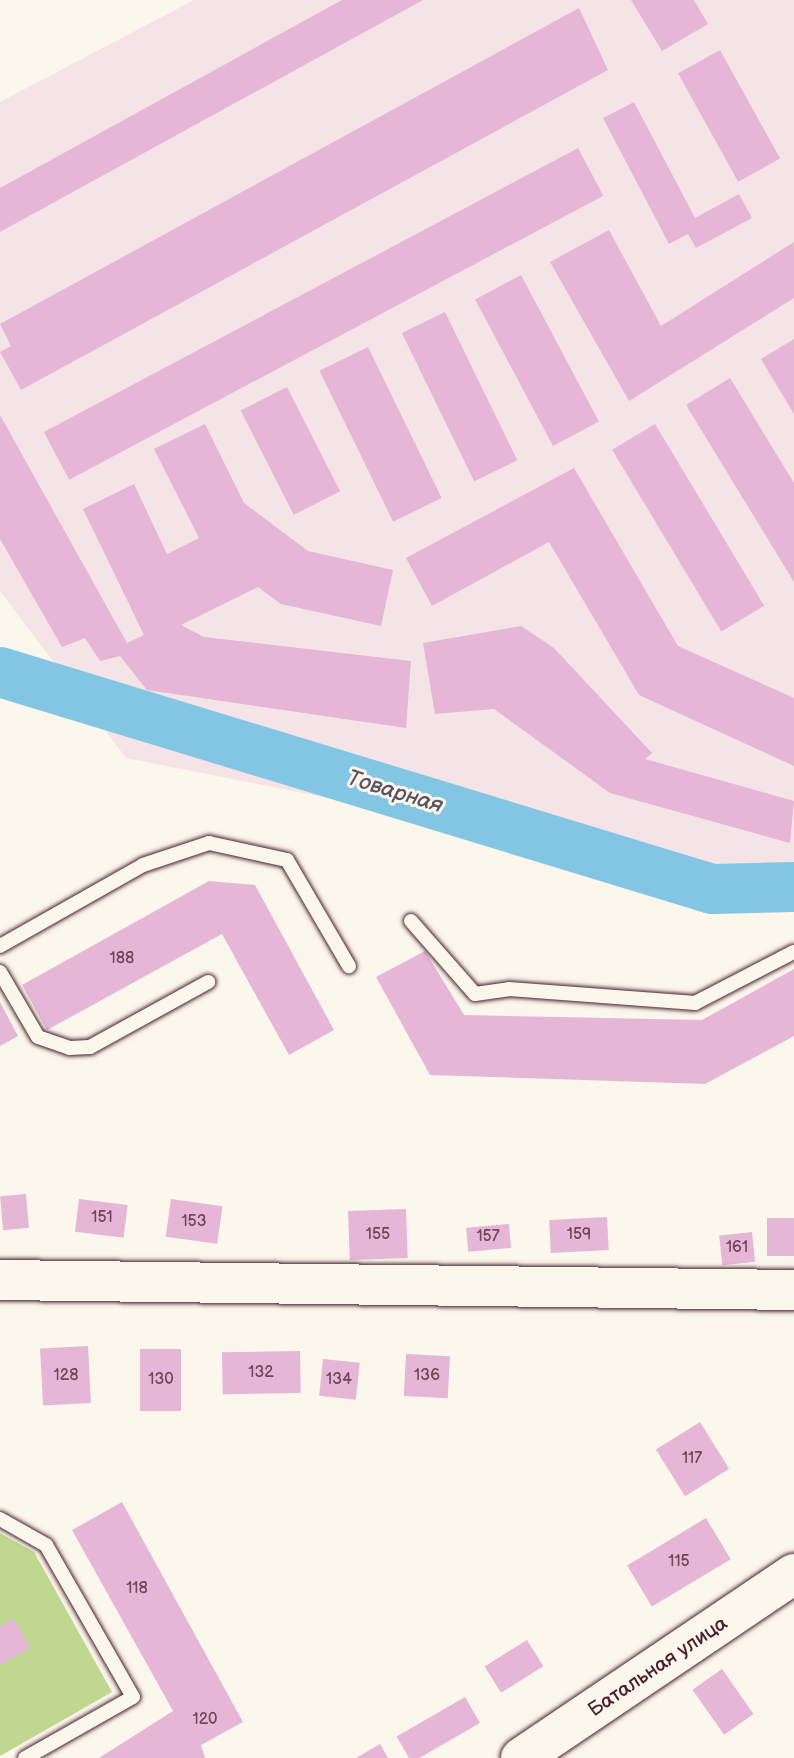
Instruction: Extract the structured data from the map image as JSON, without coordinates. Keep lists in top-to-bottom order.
{
  "streets": {
    "main road": ["Батальная улица"]
  },
  "water": ["Товарная"],
  "house_numbers": [
    "188",
    "151",
    "153",
    "155",
    "159",
    "157",
    "161",
    "132",
    "128",
    "136",
    "130",
    "134",
    "117",
    "115",
    "118",
    "120"
  ]
}
